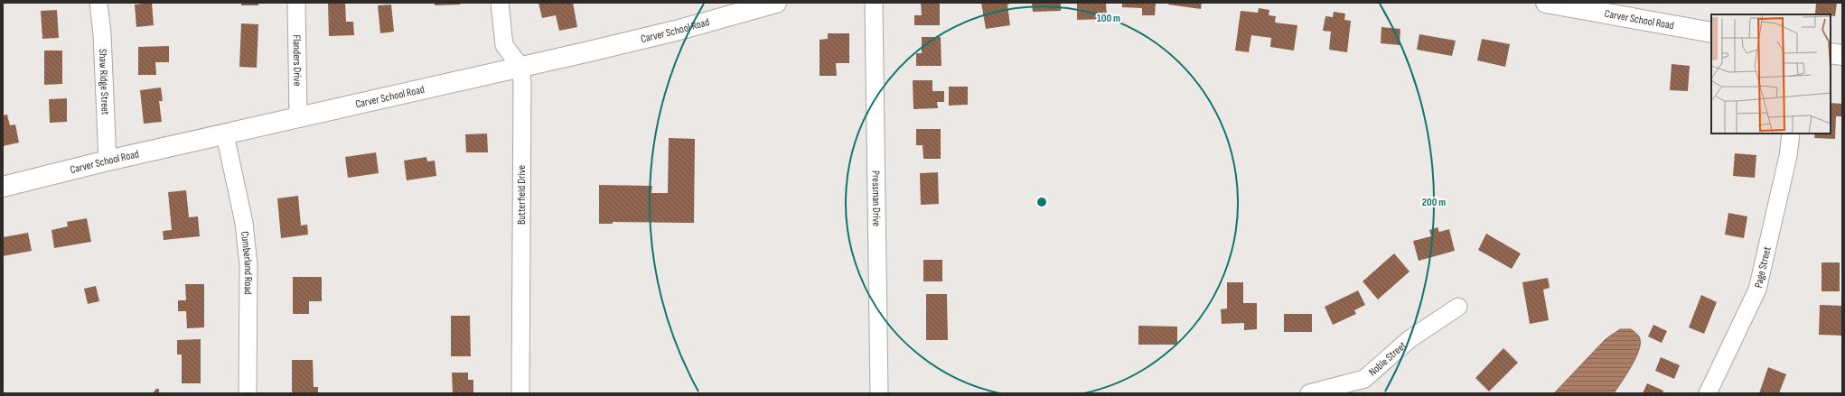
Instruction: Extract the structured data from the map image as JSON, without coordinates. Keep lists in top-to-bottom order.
{
  "streets": {
    "main road": ["Carver School Road"],
    "street": [
      "Flanders Drive",
      "Shaw Ridge Street",
      "Butterfield Drive",
      "Pressman Drive",
      "Cumberland Road",
      "Page Street",
      "Noble Street"
    ]
  },
  "crossings": [
    ["Carver School Road", "Flanders Drive"],
    ["Carver School Road", "Shaw Ridge Street"],
    ["Carver School Road", "Butterfield Drive"],
    ["Carver School Road", "Cumberland Road"]
  ],
  "rings": ["100 m", "200 m"]
}
